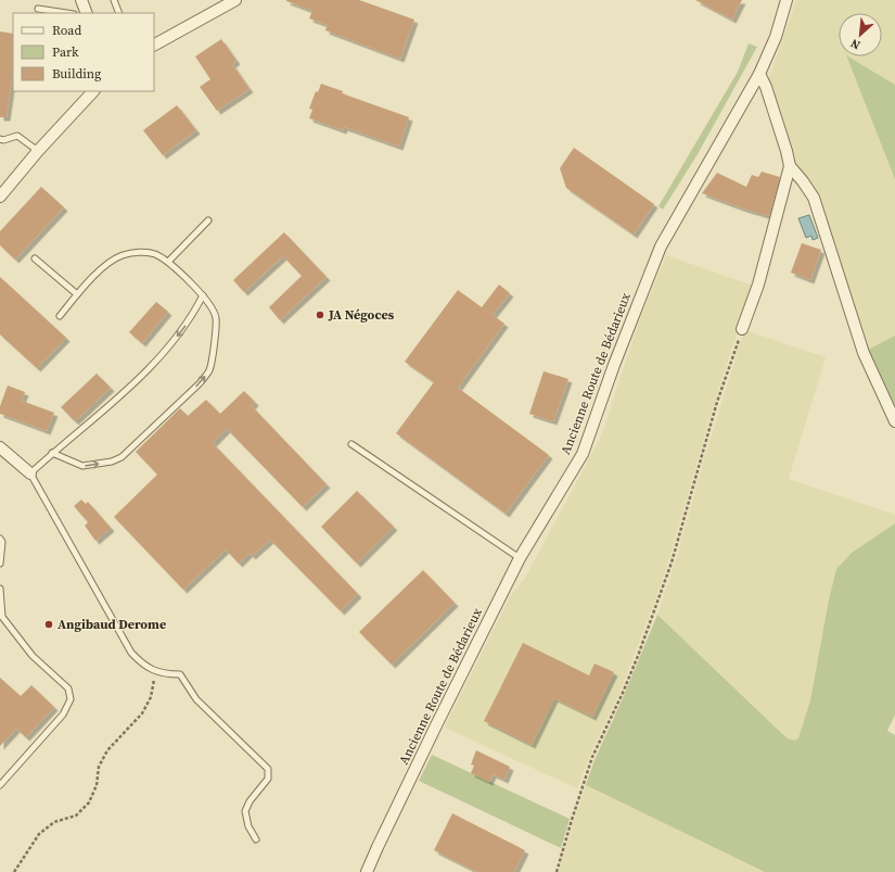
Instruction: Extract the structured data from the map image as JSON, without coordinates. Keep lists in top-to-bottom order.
{
  "streets": {
    "street": ["Ancienne Route de Bédarieux"]
  },
  "places": ["JA Négoces", "Angibaud Derome"],
  "legend": ["Road", "Park", "Building"],
  "north": "bottom left"
}
